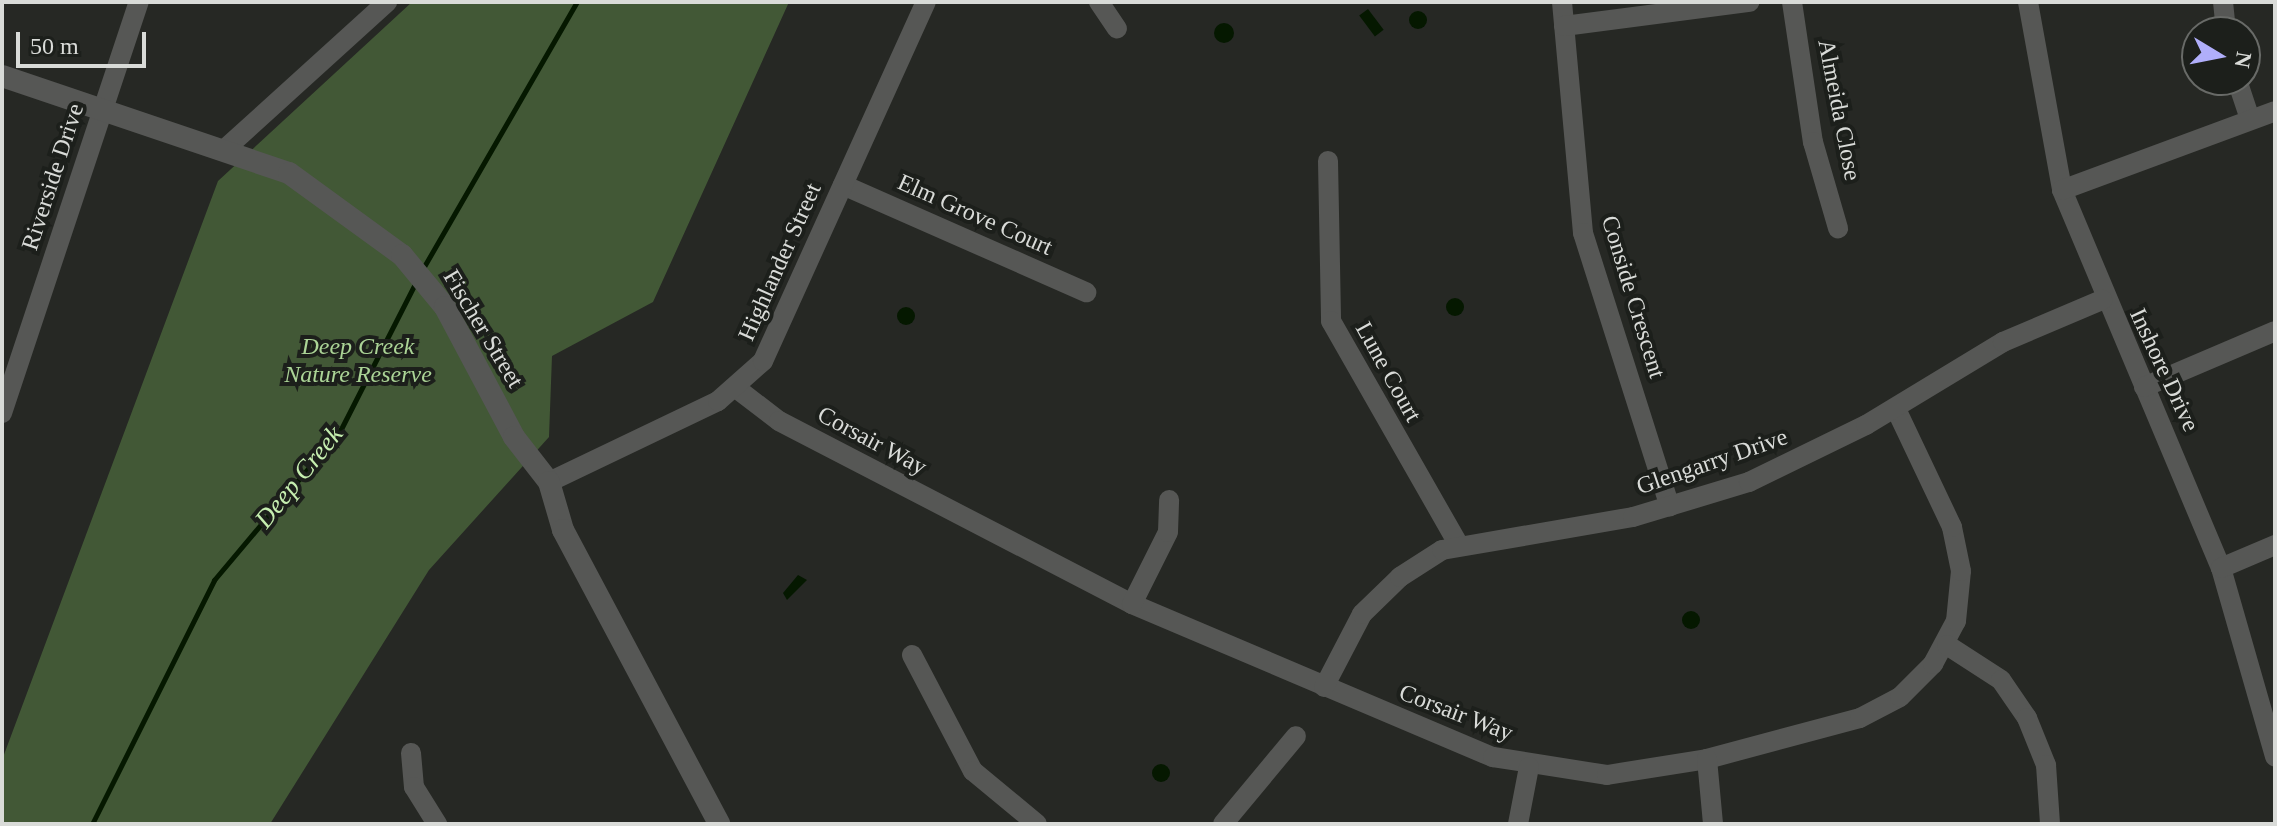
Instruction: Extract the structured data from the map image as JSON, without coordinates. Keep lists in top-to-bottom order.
{
  "streets": {
    "street": [
      "Almeida Close",
      "Riverside Drive",
      "Elm Grove Court",
      "Highlander Street",
      "Conside Crescent",
      "Fischer Street",
      "Inshore Drive",
      "Lune Court",
      "Corsair Way",
      "Glengarry Drive"
    ]
  },
  "crossings": [
    ["Riverside Drive", "Fischer Street"],
    ["Elm Grove Court", "Highlander Street"],
    ["Highlander Street", "Fischer Street"],
    ["Highlander Street", "Corsair Way"],
    ["Conside Crescent", "Glengarry Drive"],
    ["Inshore Drive", "Glengarry Drive"],
    ["Lune Court", "Glengarry Drive"],
    ["Corsair Way", "Glengarry Drive"]
  ],
  "water": ["Deep Creek"],
  "parks": ["Deep Creek Nature Reserve"],
  "scale_bar": "50 m",
  "north": "right"
}
